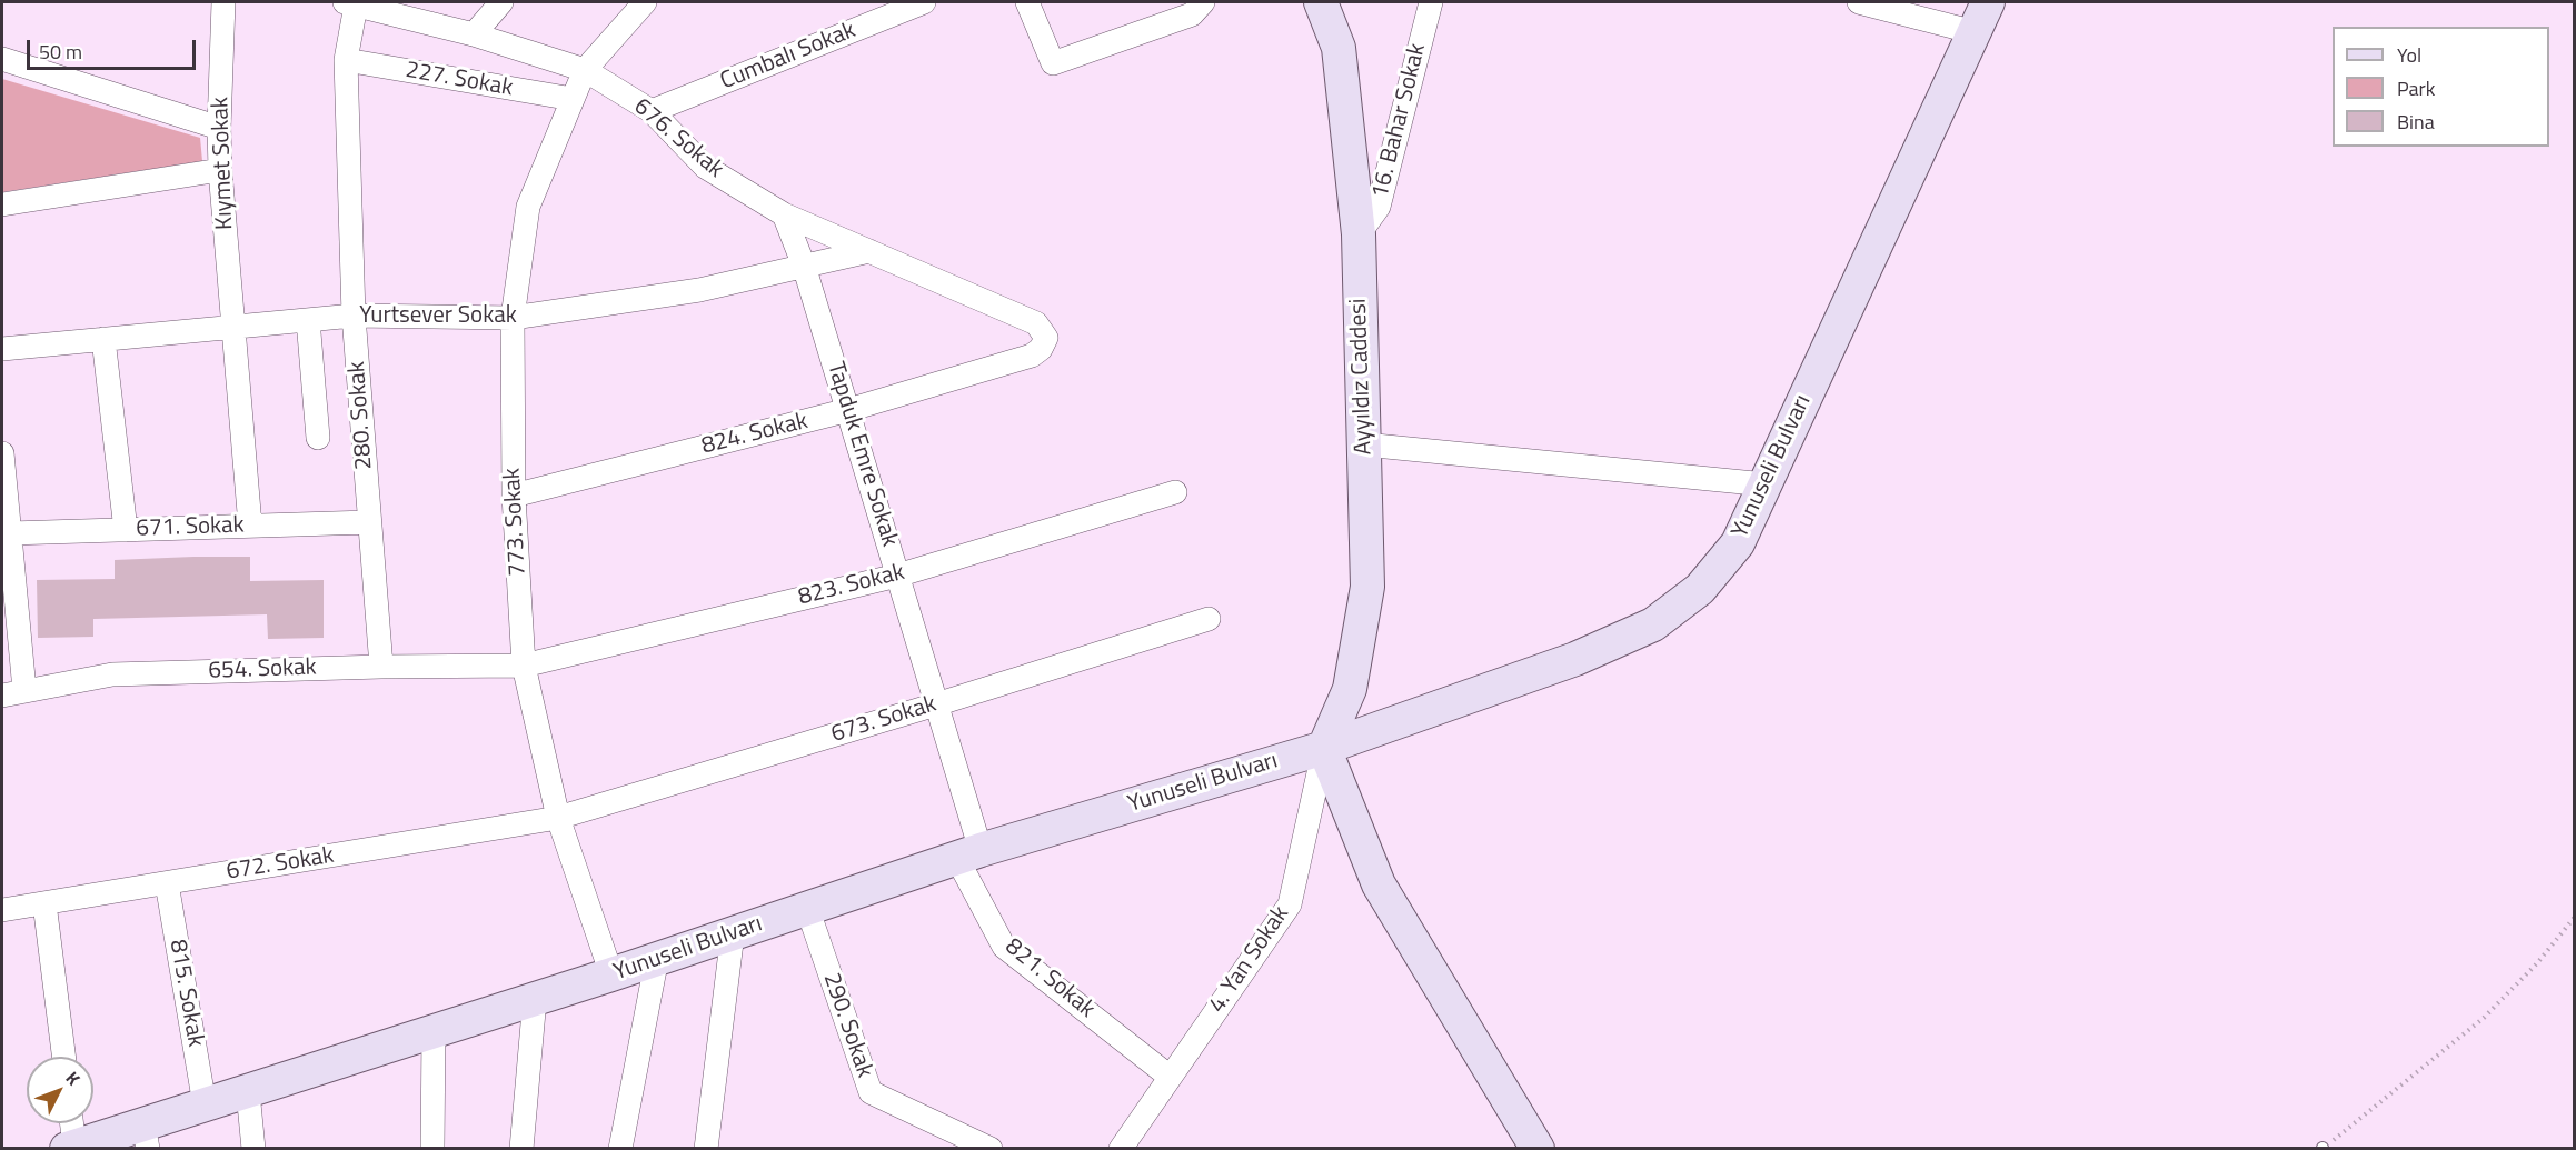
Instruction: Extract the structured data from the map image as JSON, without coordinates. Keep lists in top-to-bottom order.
{
  "streets": {
    "main road": ["Ayyıldız Caddesi", "Yunuseli Bulvarı"],
    "street": [
      "Cumbalı Sokak",
      "227. Sokak",
      "16. Bahar Sokak",
      "676. Sokak",
      "Kıymet Sokak",
      "Yurtsever Sokak",
      "280. Sokak",
      "824. Sokak",
      "Tapduk Emre Sokak",
      "773. Sokak",
      "671. Sokak",
      "823. Sokak",
      "654. Sokak",
      "673. Sokak",
      "672. Sokak",
      "4. Yan Sokak",
      "821. Sokak",
      "815. Sokak",
      "290. Sokak"
    ]
  },
  "crossings": [
    ["Cumbalı Sokak", "676. Sokak"],
    ["227. Sokak", "280. Sokak"],
    ["227. Sokak", "773. Sokak"],
    ["16. Bahar Sokak", "Ayyıldız Caddesi"],
    ["676. Sokak", "Yurtsever Sokak"],
    ["676. Sokak", "280. Sokak"],
    ["676. Sokak", "824. Sokak"],
    ["676. Sokak", "Tapduk Emre Sokak"],
    ["676. Sokak", "773. Sokak"],
    ["Kıymet Sokak", "Yurtsever Sokak"],
    ["Kıymet Sokak", "671. Sokak"],
    ["Yurtsever Sokak", "280. Sokak"],
    ["Yurtsever Sokak", "Tapduk Emre Sokak"],
    ["Yurtsever Sokak", "773. Sokak"],
    ["Ayyıldız Caddesi", "Yunuseli Bulvarı"],
    ["Ayyıldız Caddesi", "4. Yan Sokak"],
    ["280. Sokak", "671. Sokak"],
    ["280. Sokak", "654. Sokak"],
    ["824. Sokak", "Tapduk Emre Sokak"],
    ["824. Sokak", "773. Sokak"],
    ["Tapduk Emre Sokak", "Yunuseli Bulvarı"],
    ["Tapduk Emre Sokak", "823. Sokak"],
    ["Tapduk Emre Sokak", "673. Sokak"],
    ["Tapduk Emre Sokak", "821. Sokak"],
    ["Yunuseli Bulvarı", "773. Sokak"],
    ["Yunuseli Bulvarı", "4. Yan Sokak"],
    ["Yunuseli Bulvarı", "821. Sokak"],
    ["Yunuseli Bulvarı", "815. Sokak"],
    ["Yunuseli Bulvarı", "290. Sokak"],
    ["773. Sokak", "823. Sokak"],
    ["773. Sokak", "654. Sokak"],
    ["773. Sokak", "673. Sokak"],
    ["773. Sokak", "672. Sokak"],
    ["823. Sokak", "654. Sokak"],
    ["673. Sokak", "672. Sokak"],
    ["672. Sokak", "815. Sokak"],
    ["4. Yan Sokak", "821. Sokak"]
  ],
  "legend": ["Yol", "Park", "Bina"],
  "scale_bar": "50 m",
  "north": "top right"
}
